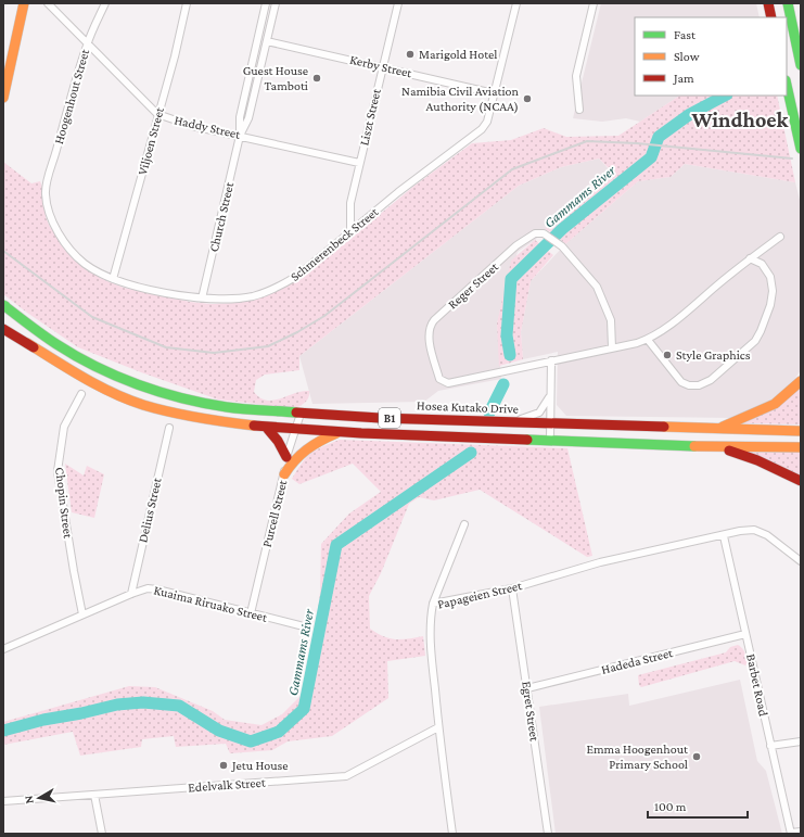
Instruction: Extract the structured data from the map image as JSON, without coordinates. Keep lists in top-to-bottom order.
{
  "streets": {
    "main road": ["Hosea Kutako Drive", "B1"],
    "street": [
      "Kerby Street",
      "Hoogenhout Street",
      "Liszt Street",
      "Haddy Street",
      "Viljoen Street",
      "Church Street",
      "Schmerenbeck Street",
      "Reger Street",
      "Chopin Street",
      "Delius Street",
      "Purcell Street",
      "Papageien Street",
      "Kuaima Riruako Street",
      "Hadeda Street",
      "Barbet Road",
      "Egret Street",
      "Edelvalk Street"
    ]
  },
  "crossings": [
    ["Kerby Street", "Liszt Street"],
    ["Kerby Street", "Church Street"],
    ["Kerby Street", "Schmerenbeck Street"],
    ["Hoogenhout Street", "Haddy Street"],
    ["Hoogenhout Street", "Schmerenbeck Street"],
    ["Liszt Street", "Haddy Street"],
    ["Liszt Street", "Schmerenbeck Street"],
    ["Haddy Street", "Viljoen Street"],
    ["Haddy Street", "Church Street"],
    ["Viljoen Street", "Schmerenbeck Street"],
    ["Church Street", "Schmerenbeck Street"],
    ["Hosea Kutako Drive", "Purcell Street"],
    ["B1", "Purcell Street"],
    ["Chopin Street", "Kuaima Riruako Street"],
    ["Delius Street", "Kuaima Riruako Street"],
    ["Purcell Street", "Kuaima Riruako Street"],
    ["Papageien Street", "Barbet Road"],
    ["Papageien Street", "Egret Street"],
    ["Papageien Street", "Edelvalk Street"],
    ["Hadeda Street", "Barbet Road"],
    ["Hadeda Street", "Egret Street"]
  ],
  "districts": ["Windhoek"],
  "water": ["Gammams River"],
  "places": [
    "Marigold Hotel",
    "Guest House Tamboti",
    "Namibia Civil Aviation Authority (NCAA)",
    "Style Graphics",
    "Emma Hoogenhout Primary School",
    "Jetu House"
  ],
  "legend": ["Fast", "Slow", "Jam"],
  "scale_bar": "100 m",
  "north": "left"
}
